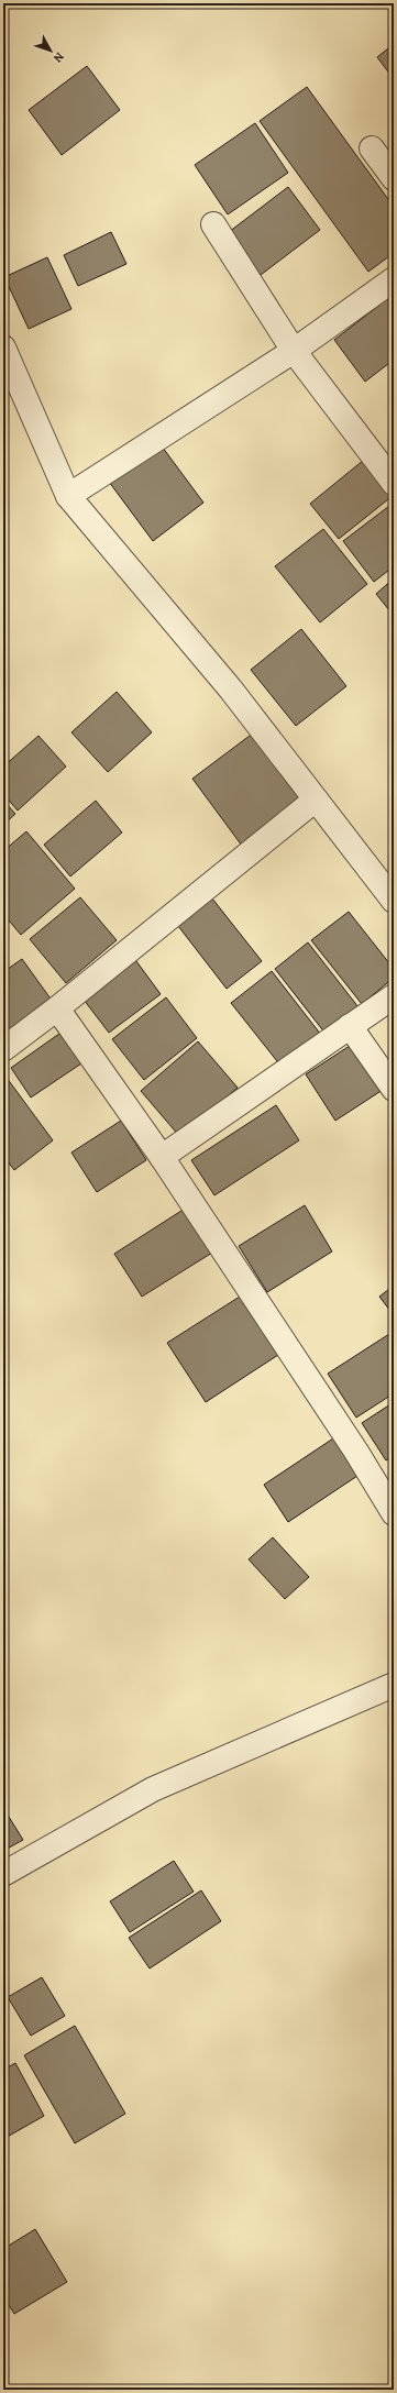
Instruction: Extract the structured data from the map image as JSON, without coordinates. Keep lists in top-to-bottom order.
{
  "north": "bottom right"
}
